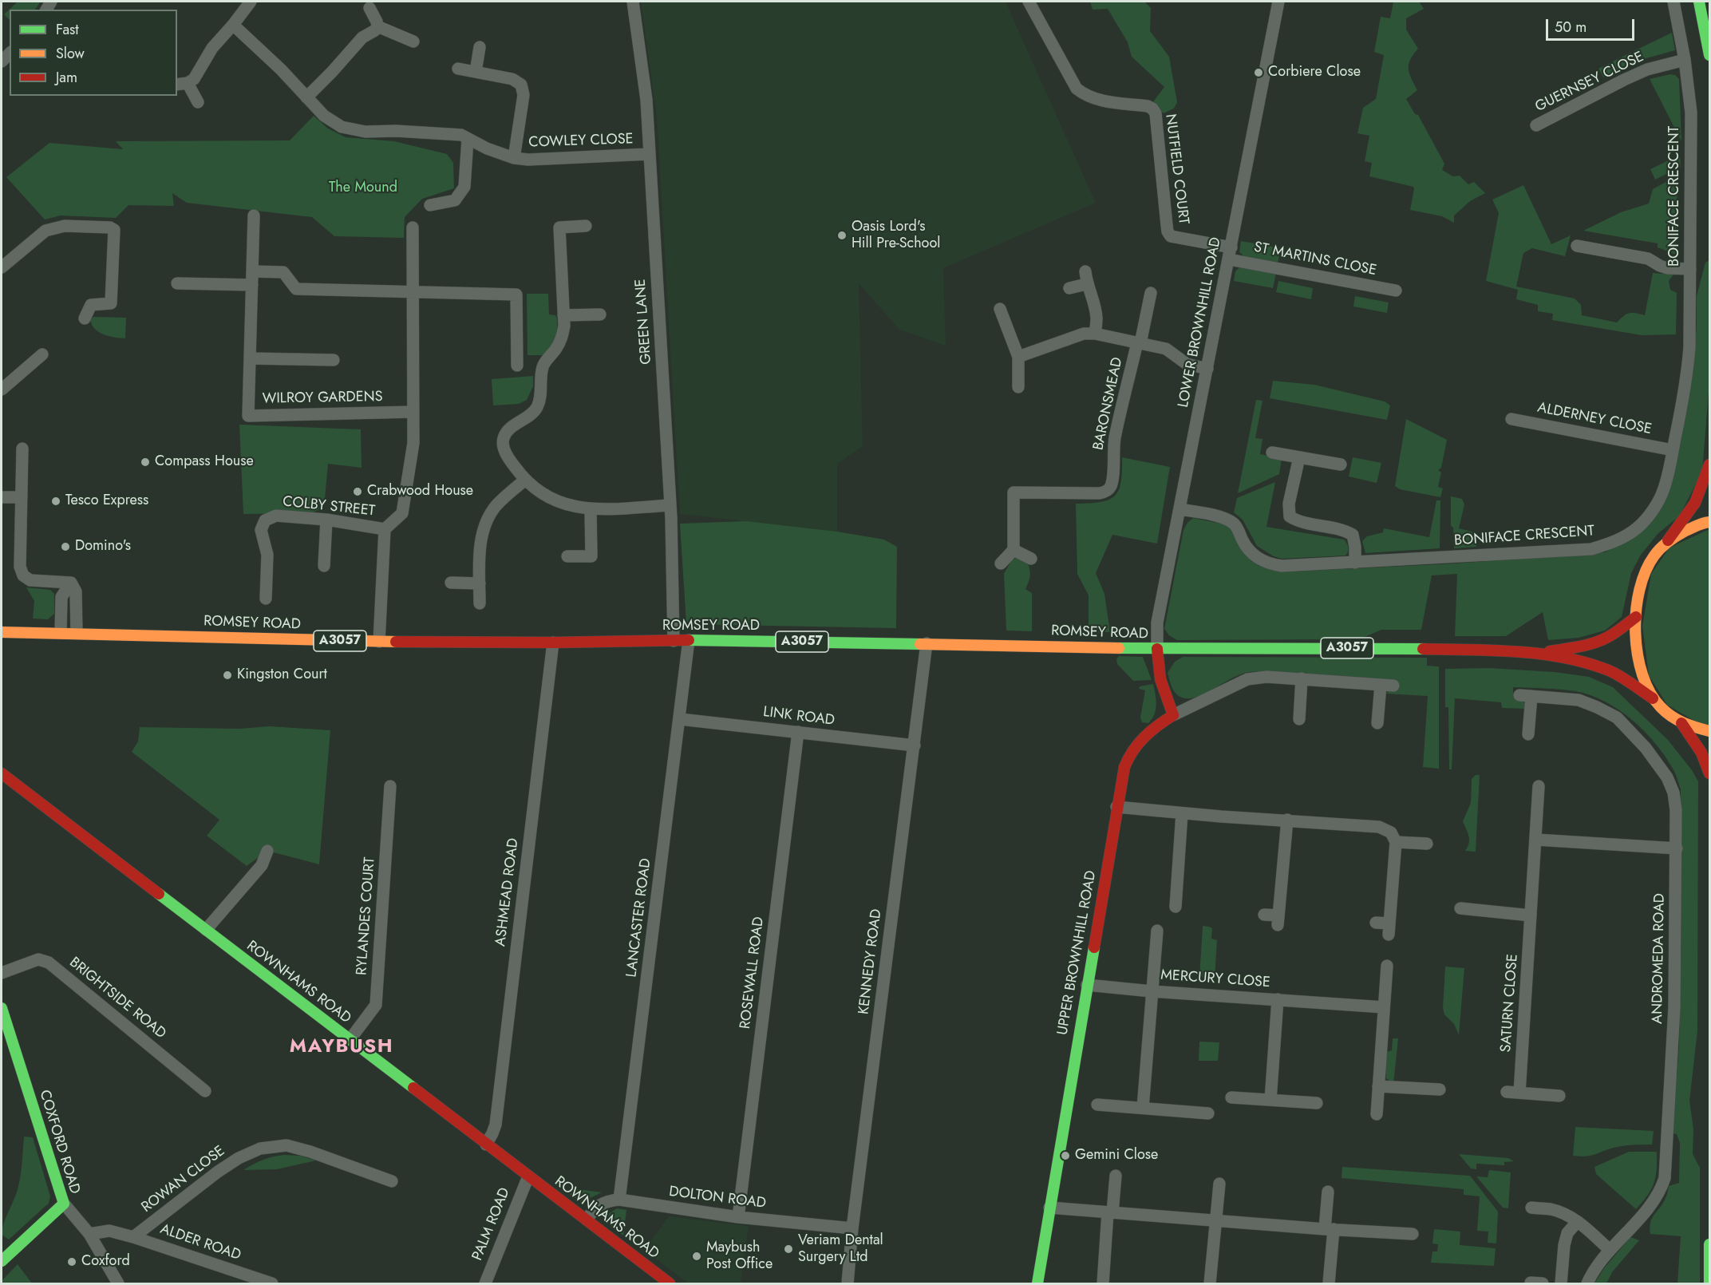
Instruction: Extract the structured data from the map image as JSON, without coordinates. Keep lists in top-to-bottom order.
{
  "streets": {
    "main road": [
      "ROMSEY ROAD",
      "A3057",
      "UPPER BROWNHILL ROAD",
      "ROWNHAMS ROAD",
      "COXFORD ROAD"
    ],
    "street": [
      "GUERNSEY CLOSE",
      "COWLEY CLOSE",
      "NUTFIELD COURT",
      "BONIFACE CRESCENT",
      "ST MARTINS CLOSE",
      "GREEN LANE",
      "LOWER BROWNHILL ROAD",
      "WILROY GARDENS",
      "BARONSMEAD",
      "ALDERNEY CLOSE",
      "COLBY STREET",
      "LINK ROAD",
      "ASHMEAD ROAD",
      "RYLANDES COURT",
      "LANCASTER ROAD",
      "ANDROMEDA ROAD",
      "KENNEDY ROAD",
      "ROSEWALL ROAD",
      "MERCURY CLOSE",
      "BRIGHTSIDE ROAD",
      "SATURN CLOSE",
      "ROWAN CLOSE",
      "DOLTON ROAD",
      "PALM ROAD",
      "ALDER ROAD"
    ]
  },
  "crossings": [
    ["GUERNSEY CLOSE", "BONIFACE CRESCENT"],
    ["COWLEY CLOSE", "GREEN LANE"],
    ["NUTFIELD COURT", "ST MARTINS CLOSE"],
    ["NUTFIELD COURT", "LOWER BROWNHILL ROAD"],
    ["BONIFACE CRESCENT", "LOWER BROWNHILL ROAD"],
    ["BONIFACE CRESCENT", "ALDERNEY CLOSE"],
    ["ST MARTINS CLOSE", "LOWER BROWNHILL ROAD"],
    ["GREEN LANE", "ROMSEY ROAD"],
    ["LOWER BROWNHILL ROAD", "BARONSMEAD"],
    ["LOWER BROWNHILL ROAD", "ROMSEY ROAD"],
    ["WILROY GARDENS", "COLBY STREET"],
    ["COLBY STREET", "ROMSEY ROAD"],
    ["ROMSEY ROAD", "ASHMEAD ROAD"],
    ["ROMSEY ROAD", "LANCASTER ROAD"],
    ["ROMSEY ROAD", "KENNEDY ROAD"],
    ["LINK ROAD", "LANCASTER ROAD"],
    ["LINK ROAD", "KENNEDY ROAD"],
    ["LINK ROAD", "ROSEWALL ROAD"],
    ["ASHMEAD ROAD", "ROWNHAMS ROAD"],
    ["RYLANDES COURT", "ROWNHAMS ROAD"],
    ["LANCASTER ROAD", "DOLTON ROAD"],
    ["UPPER BROWNHILL ROAD", "MERCURY CLOSE"],
    ["KENNEDY ROAD", "DOLTON ROAD"],
    ["ROSEWALL ROAD", "DOLTON ROAD"],
    ["ROWNHAMS ROAD", "DOLTON ROAD"],
    ["ROWNHAMS ROAD", "PALM ROAD"],
    ["ROWAN CLOSE", "ALDER ROAD"]
  ],
  "districts": ["MAYBUSH"],
  "parks": ["The Mound"],
  "places": [
    "Corbiere Close",
    "Oasis Lord's Hill Pre-School",
    "Compass House",
    "Crabwood House",
    "Tesco Express",
    "Domino's",
    "Kingston Court",
    "Gemini Close",
    "Veriam Dental Surgery Ltd",
    "Maybush Post Office",
    "Coxford"
  ],
  "legend": ["Fast", "Slow", "Jam"],
  "scale_bar": "50 m"
}
